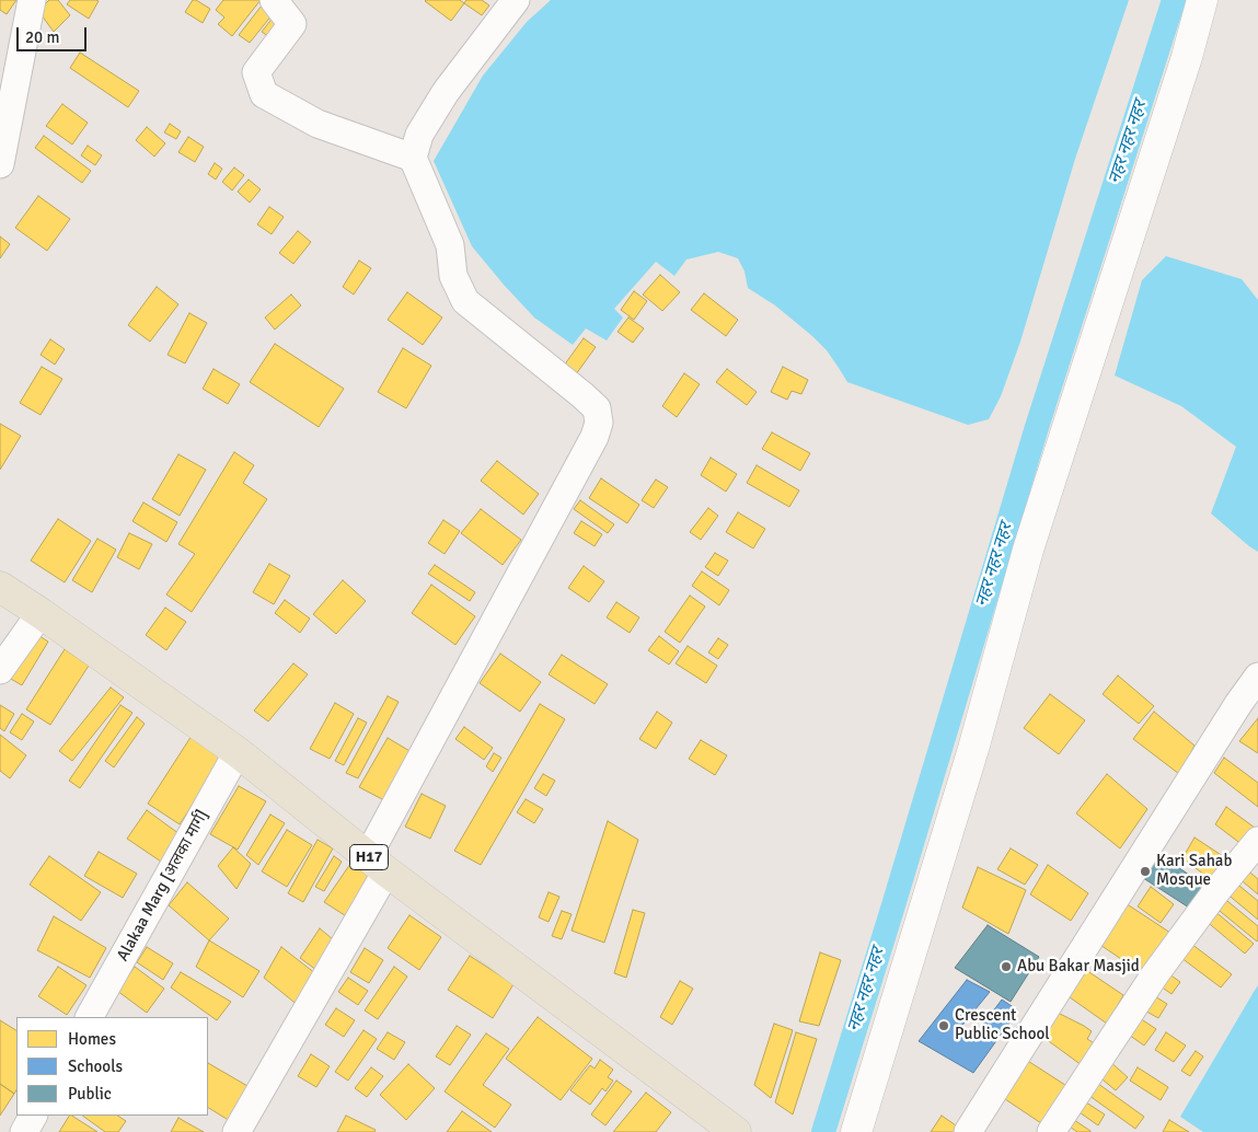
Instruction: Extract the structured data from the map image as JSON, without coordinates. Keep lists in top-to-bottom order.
{
  "streets": {
    "main road": ["H17"],
    "street": ["Alakaa Marg [अलका मार्ग]"]
  },
  "crossings": [
    ["H17", "Alakaa Marg [अलका मार्ग]"]
  ],
  "water": ["नहर नहर नहर"],
  "places": ["Kari Sahab Mosque", "Abu Bakar Masjid", "Crescent Public School"],
  "legend": ["Homes", "Schools", "Public"],
  "scale_bar": "20 m"
}
